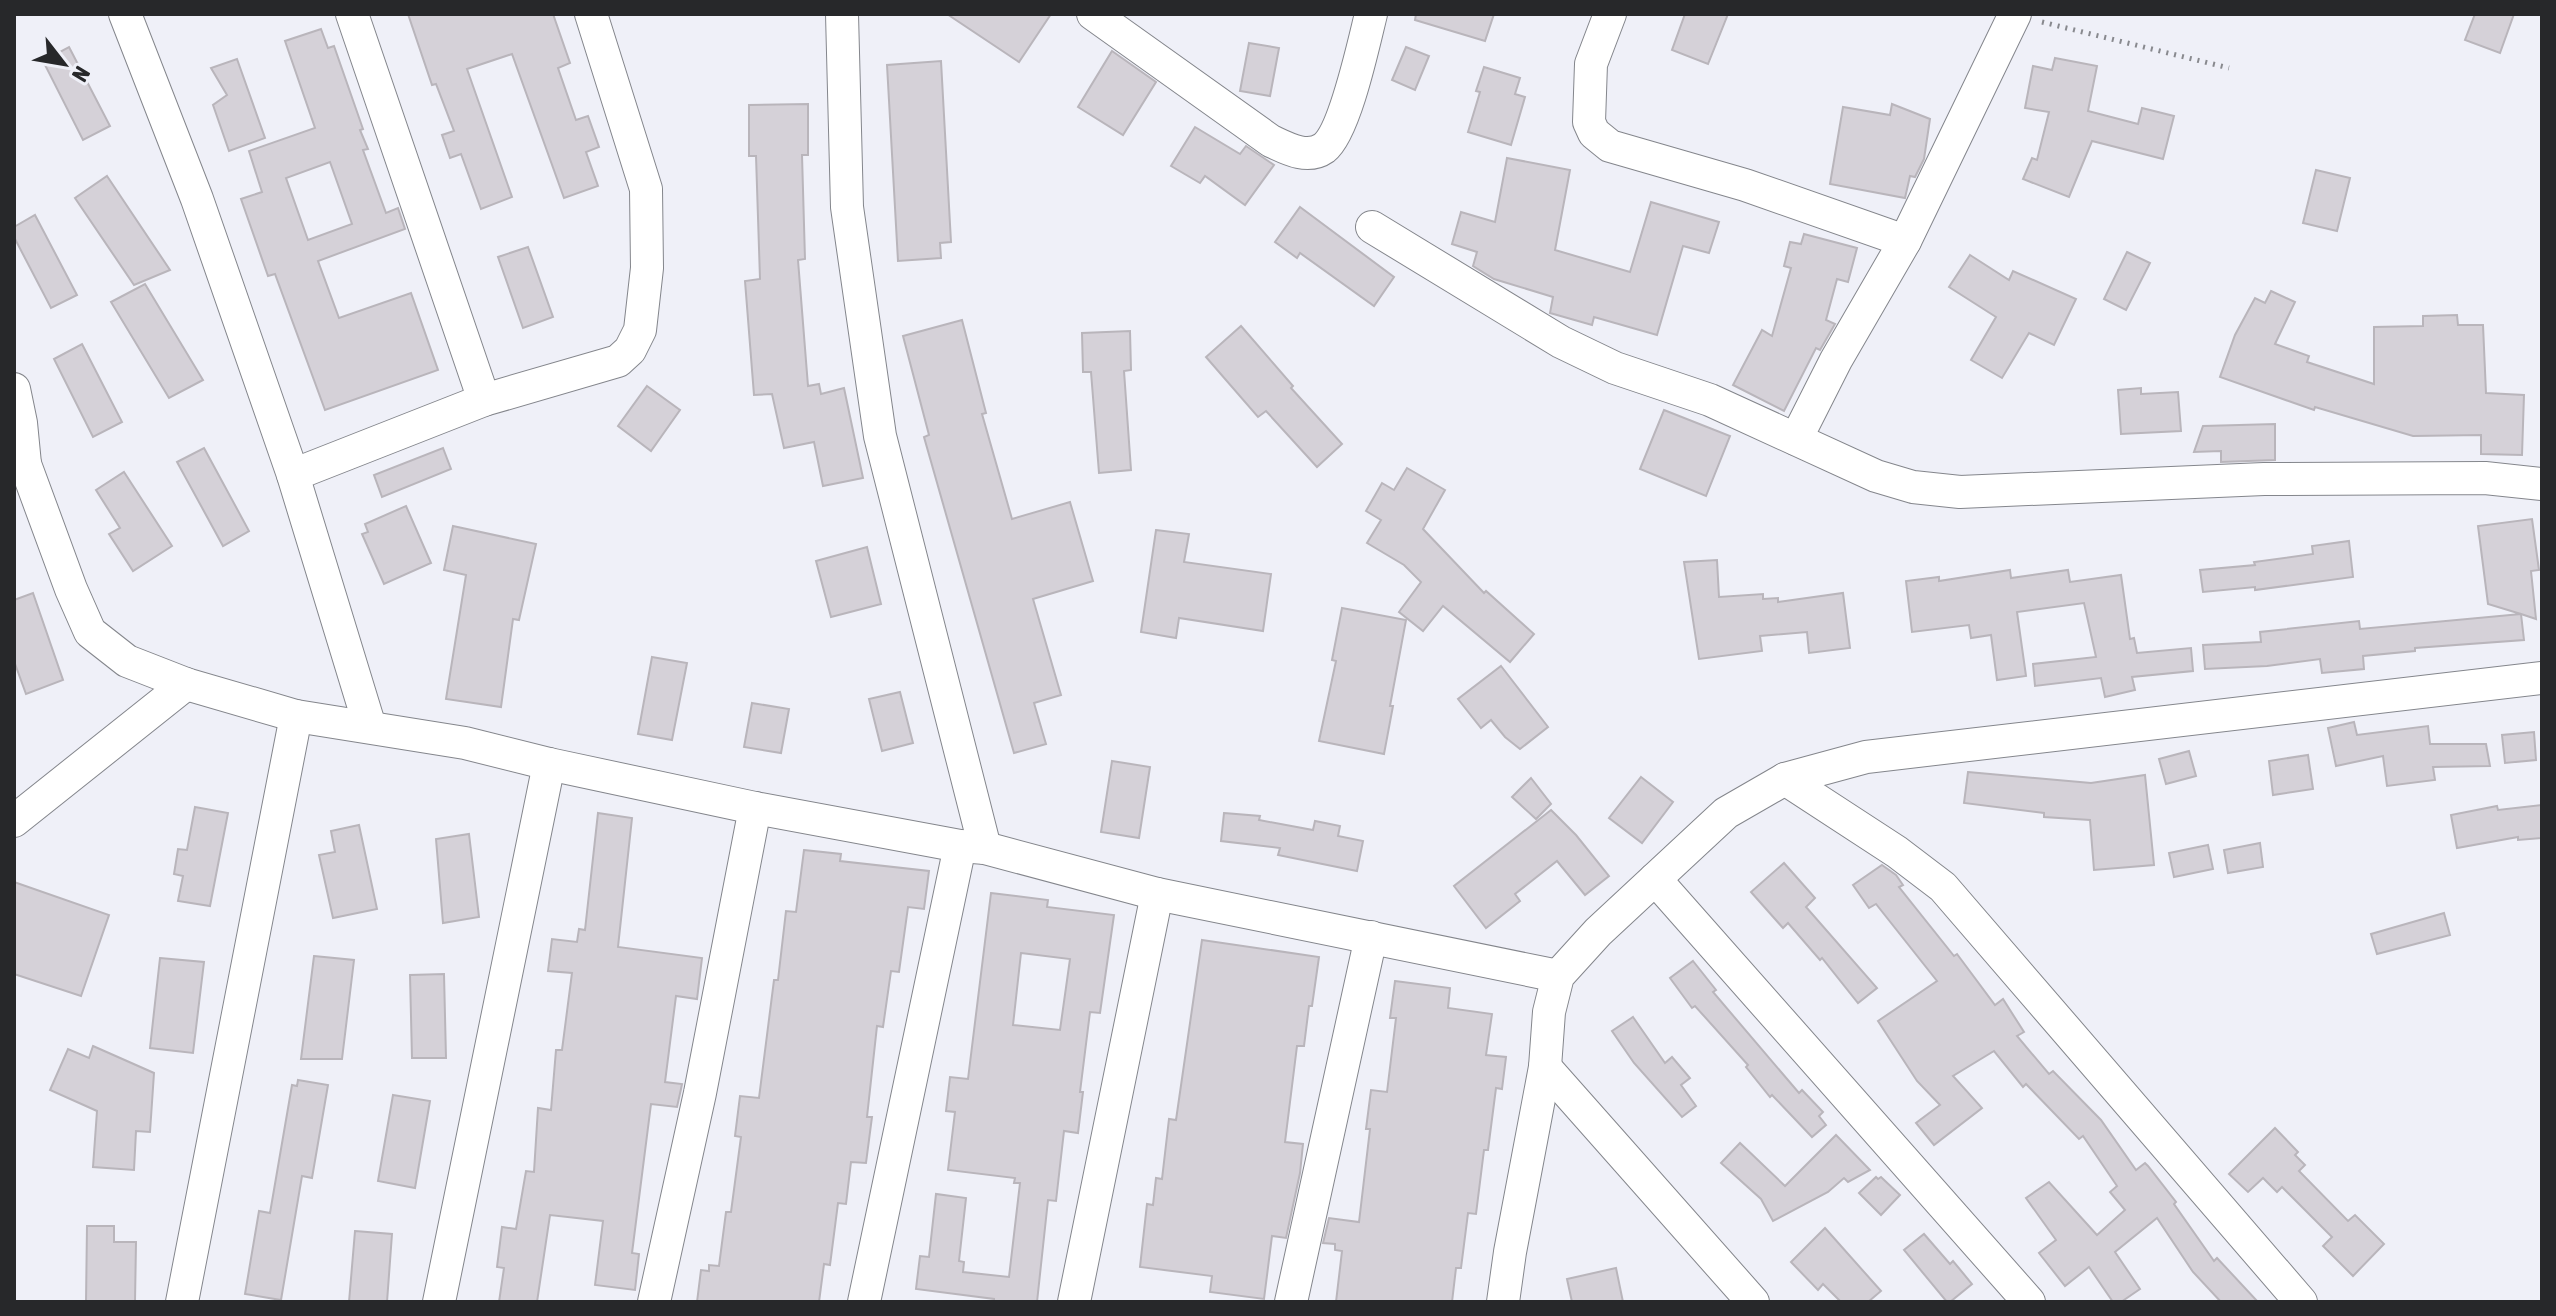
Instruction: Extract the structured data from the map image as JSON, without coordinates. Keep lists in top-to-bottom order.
{
  "north": "bottom right"
}
